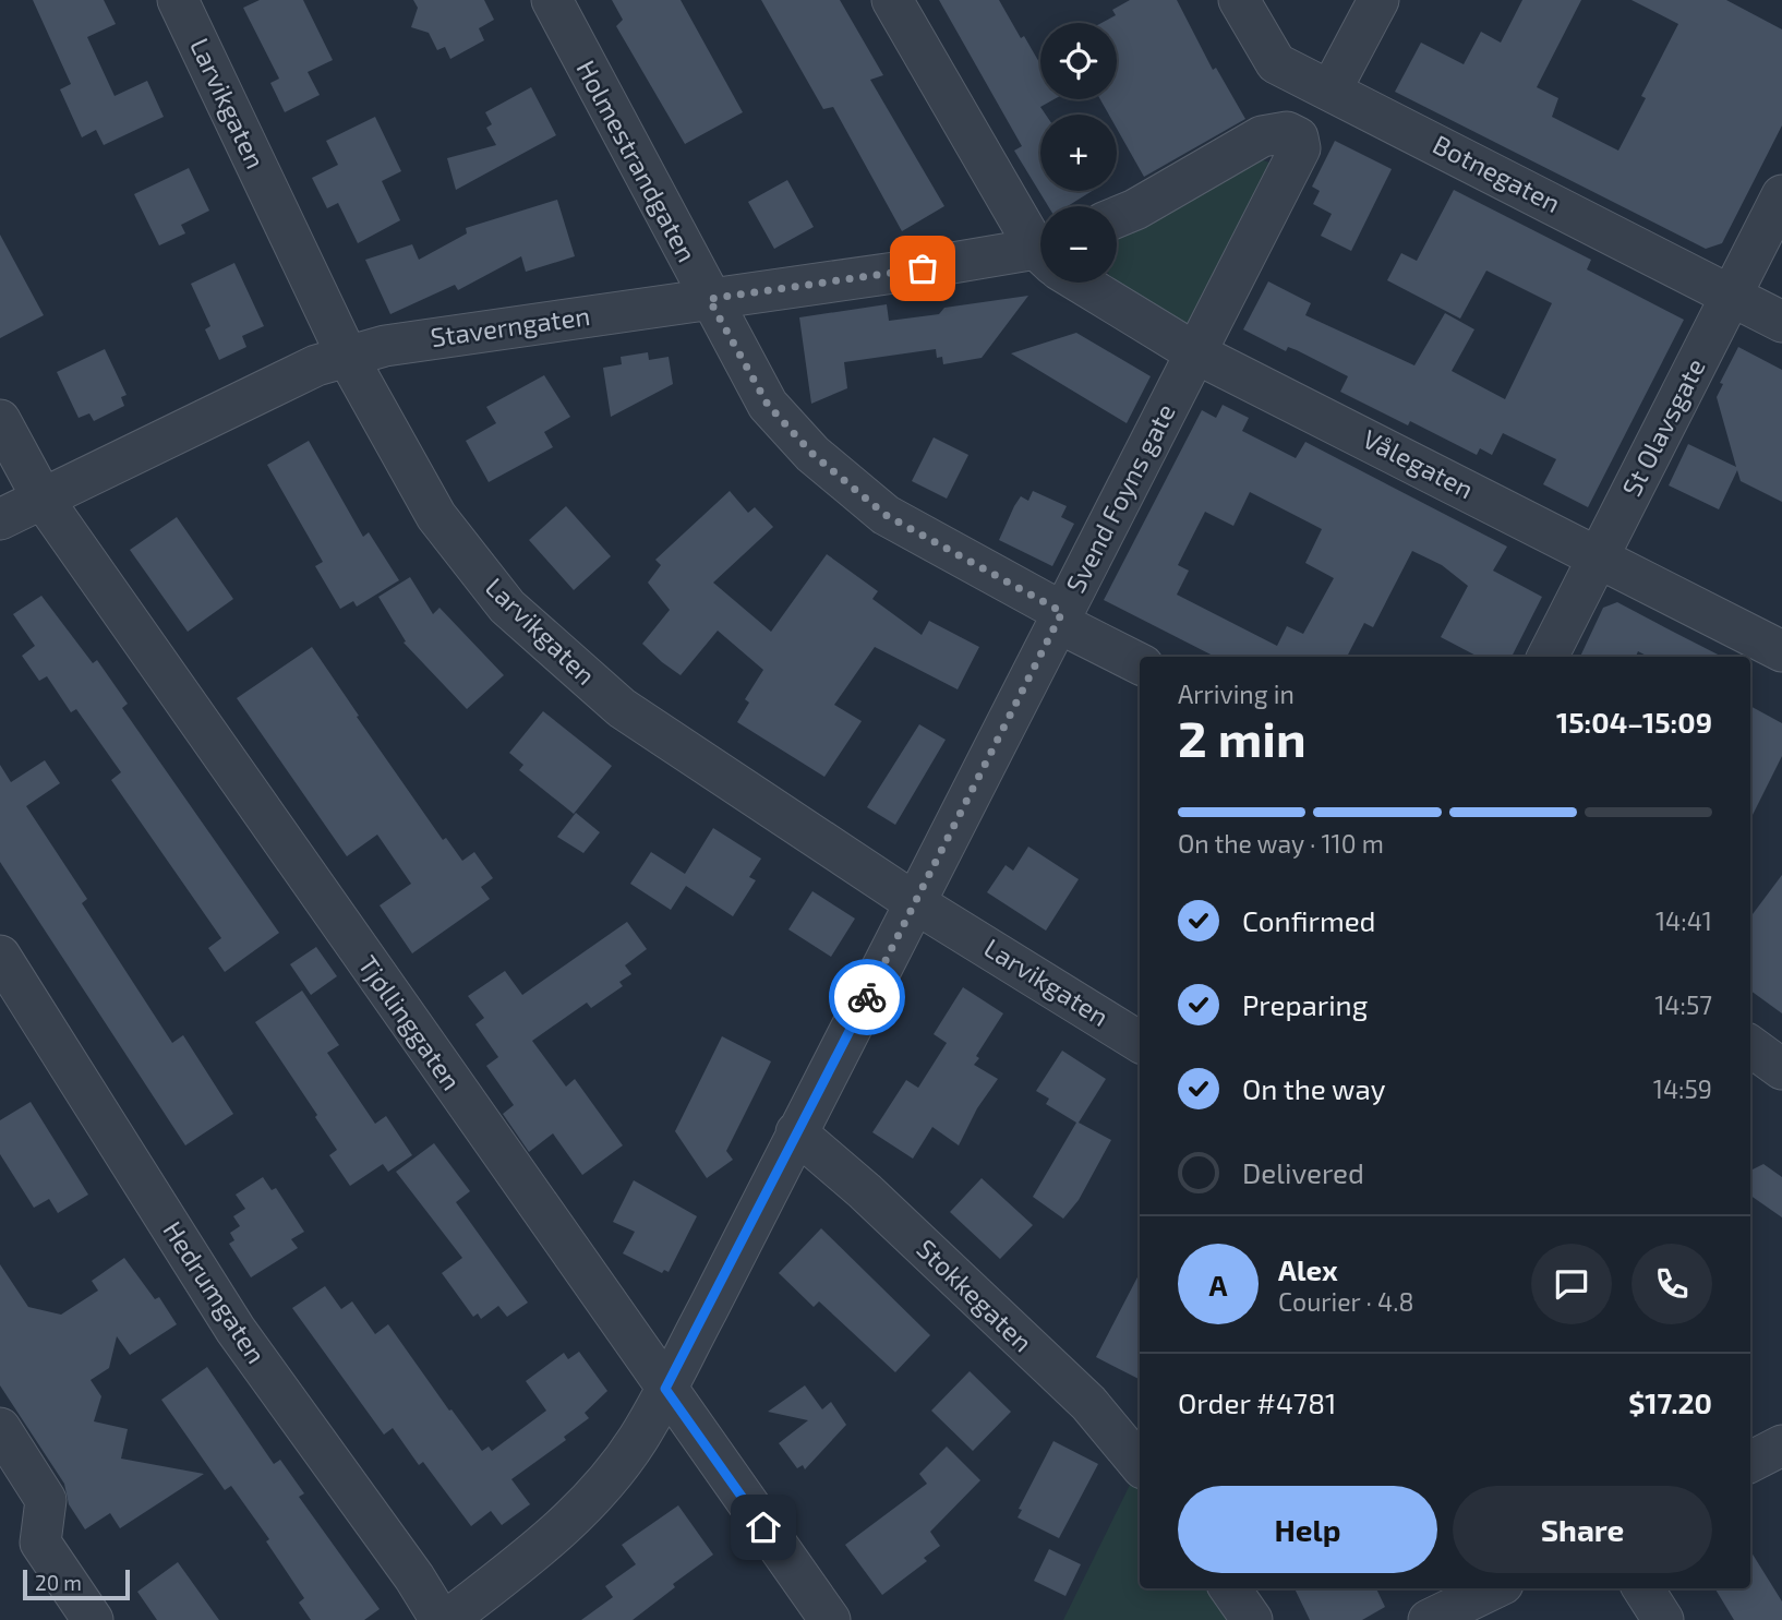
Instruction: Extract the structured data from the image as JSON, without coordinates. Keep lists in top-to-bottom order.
{
  "streets": {
    "street": [
      "Larvikgaten",
      "Holmestrandgaten",
      "Botnegaten",
      "Staverngaten",
      "St Olavsgate",
      "Vålegaten",
      "Svend Foyns gate",
      "Tjøllinggaten",
      "Hedrumgaten",
      "Stokkegaten"
    ]
  },
  "crossings": [
    ["Larvikgaten", "Staverngaten"],
    ["Larvikgaten", "Svend Foyns gate"],
    ["Holmestrandgaten", "Staverngaten"],
    ["Holmestrandgaten", "Svend Foyns gate"],
    ["Botnegaten", "St Olavsgate"],
    ["Staverngaten", "Tjøllinggaten"],
    ["St Olavsgate", "Vålegaten"],
    ["Vålegaten", "Svend Foyns gate"],
    ["Svend Foyns gate", "Tjøllinggaten"],
    ["Svend Foyns gate", "Stokkegaten"]
  ],
  "scale_bar": "20 m",
  "page": {
    "map_buttons": ["+", "−"],
    "heading": ["2 min", "Arriving in", "15:04–15:09"],
    "panel": [
      "Alex",
      "Courier · 4.8",
      "Order #4781",
      "$17.20"
    ],
    "bar": "On the way · 110 m",
    "list": [
      ["Confirmed", "14:41"],
      ["Preparing", "14:57"],
      ["On the way", "14:59"],
      "Delivered"
    ],
    "round": "A",
    "buttons": ["Help", "Share"],
    "scale": "20 m"
  }
}
